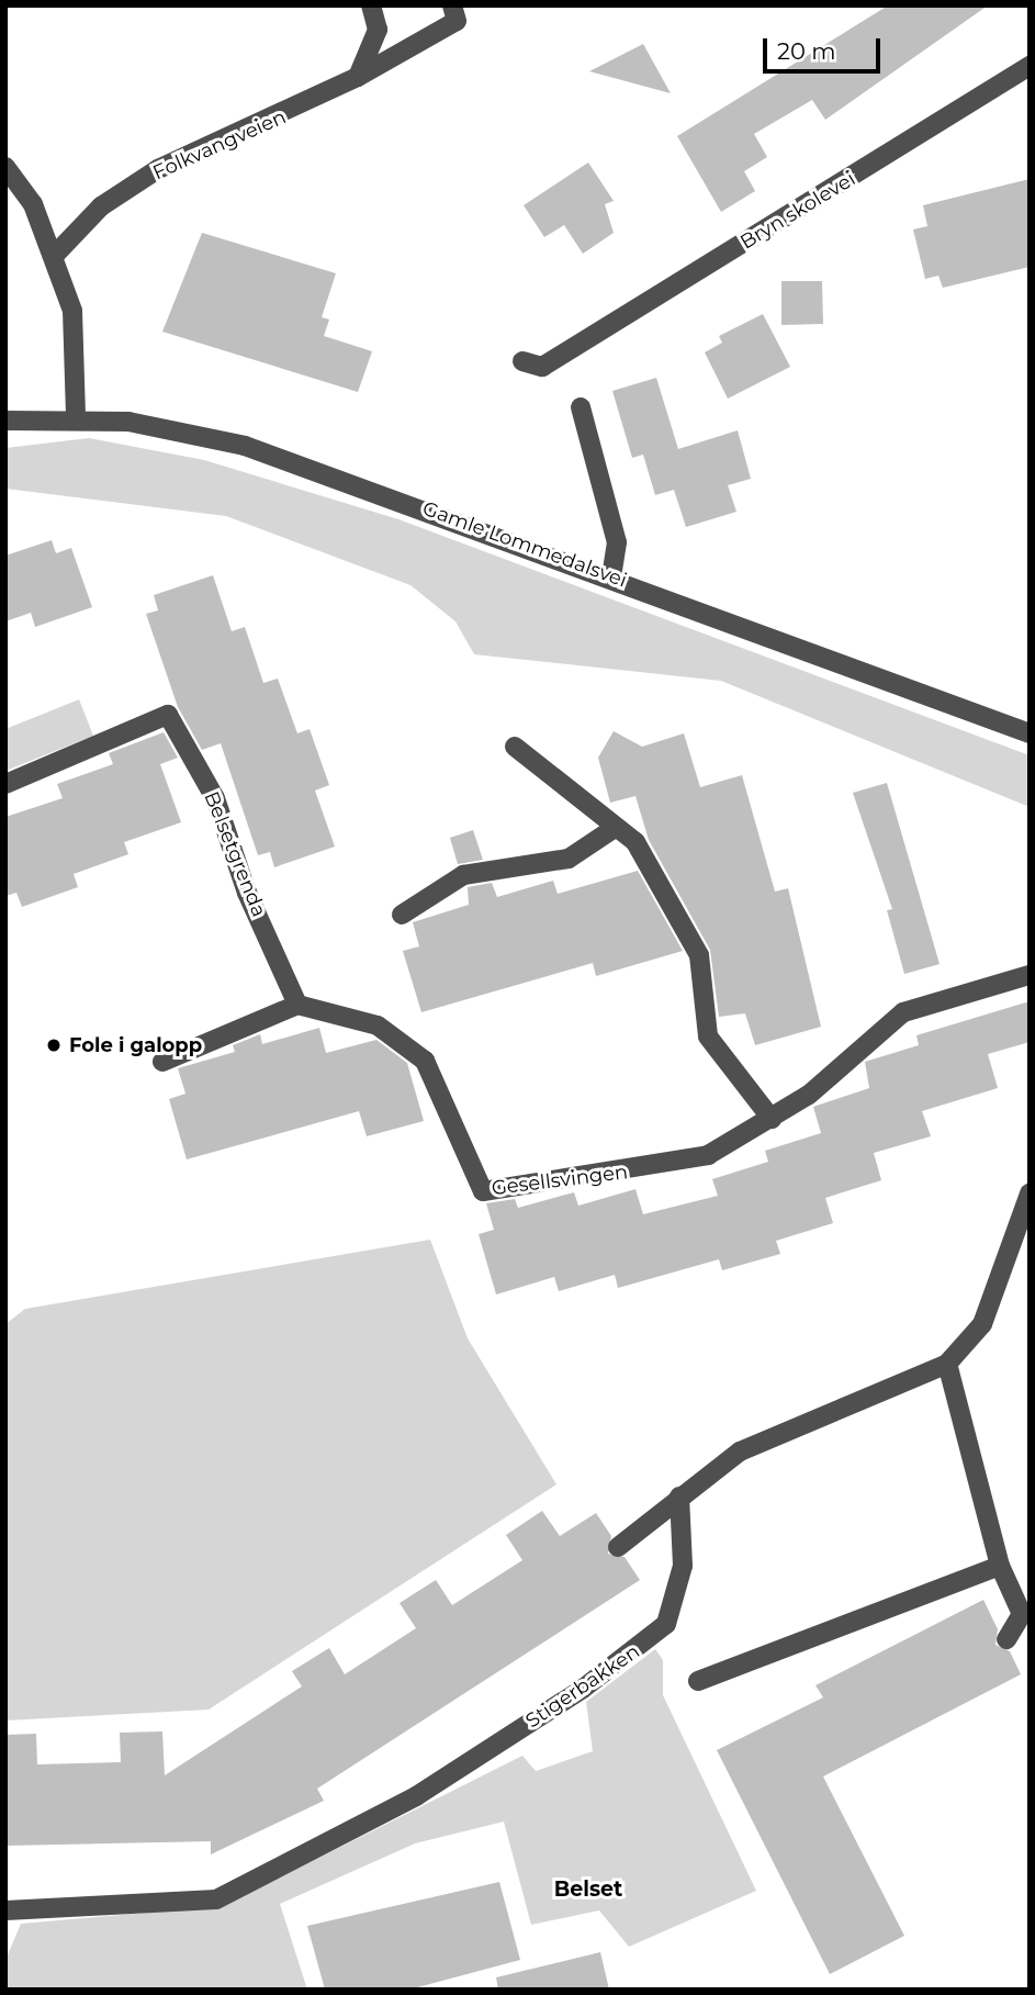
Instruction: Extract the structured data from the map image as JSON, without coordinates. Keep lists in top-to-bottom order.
{
  "streets": {
    "street": [
      "Folkvangveien",
      "Bryn skolevei",
      "Gamle Lommedalsvei",
      "Belsetgrenda",
      "Gesellsvingen",
      "Stigerbakken"
    ]
  },
  "crossings": [
    ["Belsetgrenda", "Gesellsvingen"]
  ],
  "districts": ["Belset"],
  "places": ["Fole i galopp"],
  "scale_bar": "20 m"
}
